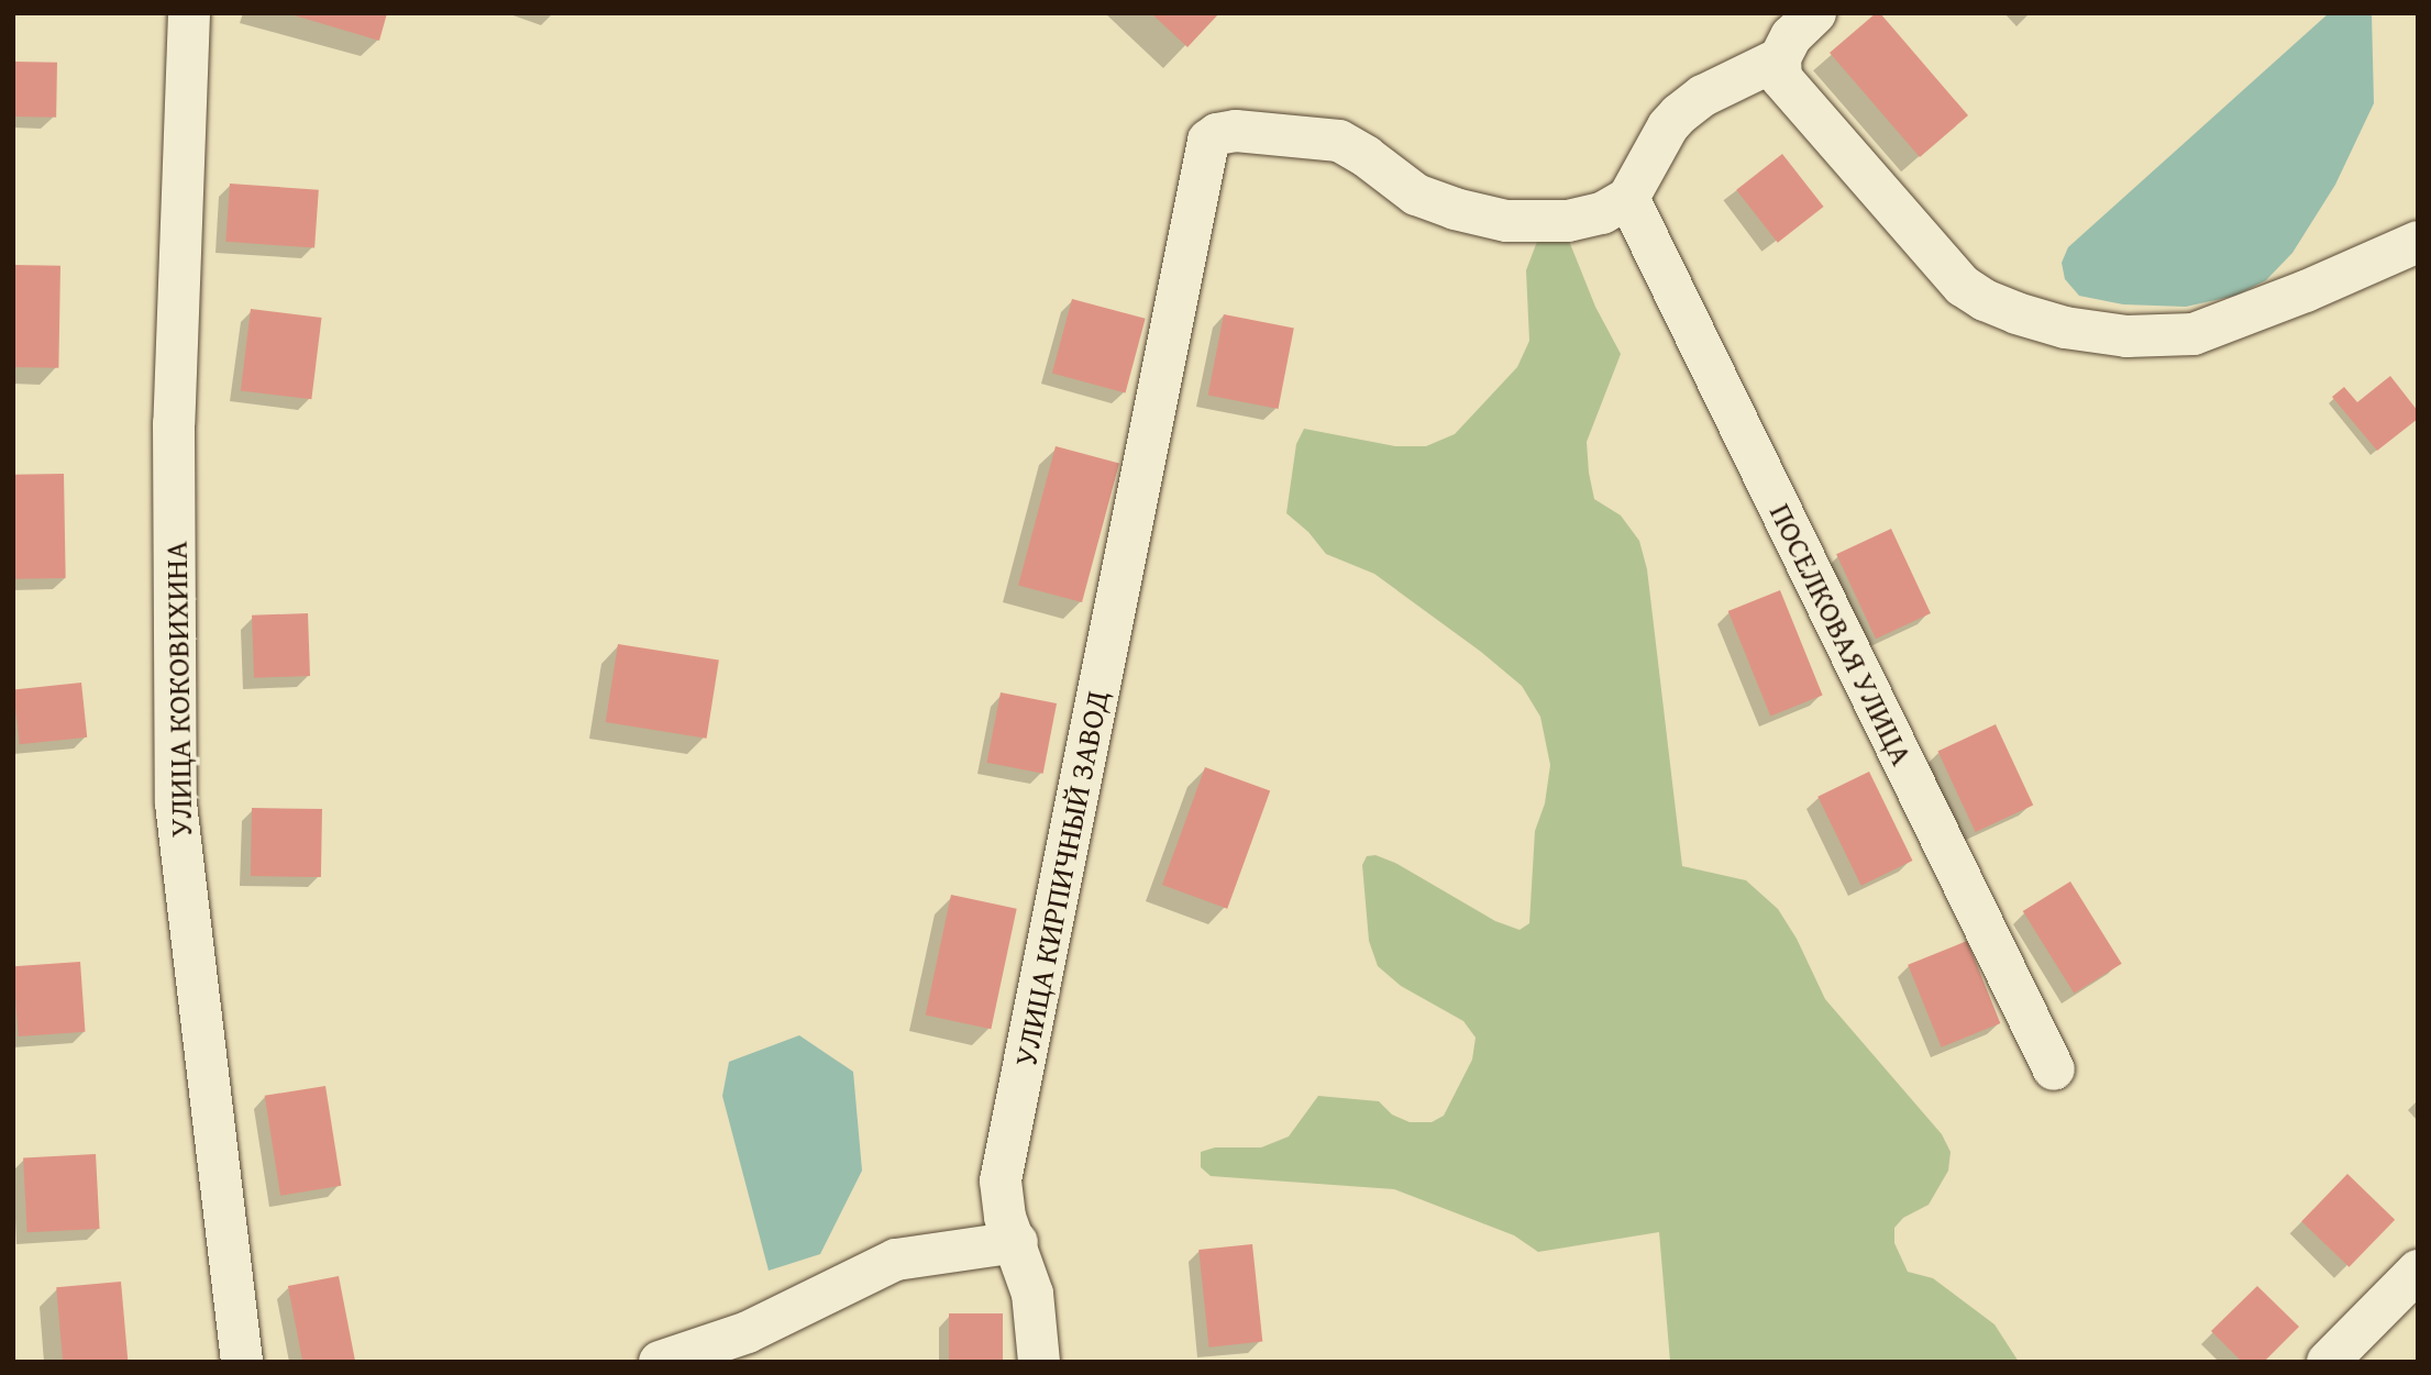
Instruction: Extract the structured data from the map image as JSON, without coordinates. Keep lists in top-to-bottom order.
{
  "streets": {
    "street": ["ПОСЕЛКОВАЯ УЛИЦА", "УЛИЦА КОКОВИХИНА", "УЛИЦА КИРПИЧНЫЙ ЗАВОД"]
  },
  "crossings": [
    ["ПОСЕЛКОВАЯ УЛИЦА", "УЛИЦА КИРПИЧНЫЙ ЗАВОД"]
  ]
}
